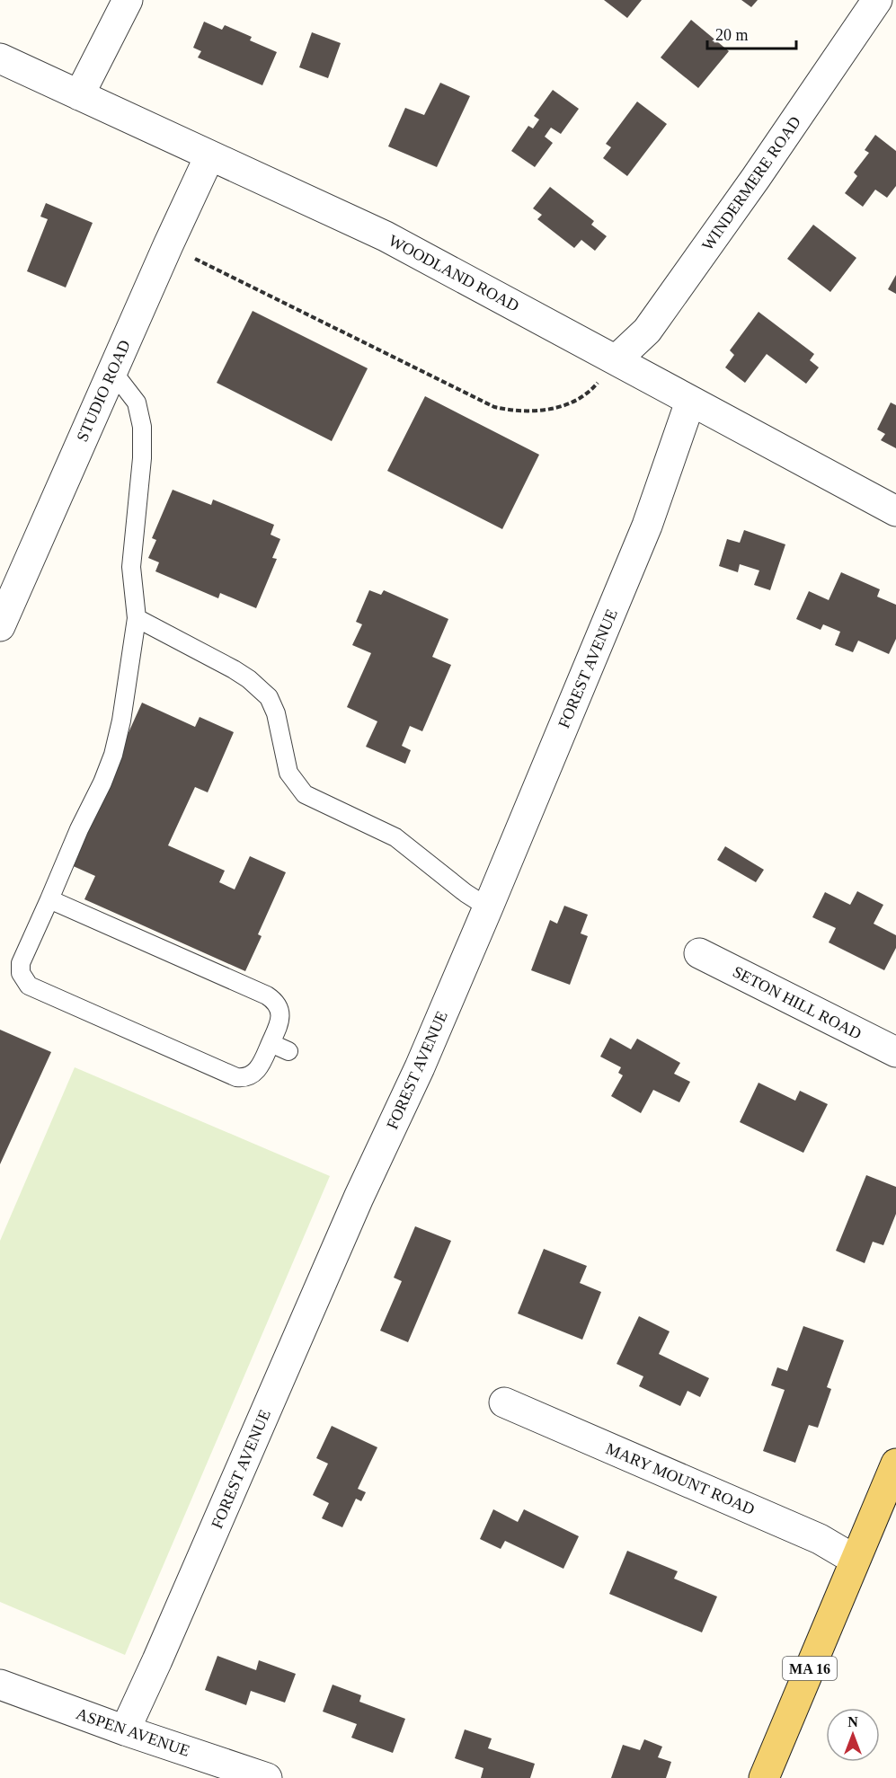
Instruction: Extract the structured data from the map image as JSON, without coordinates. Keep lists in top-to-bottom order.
{
  "streets": {
    "main road": ["MA 16"],
    "street": [
      "WINDERMERE ROAD",
      "WOODLAND ROAD",
      "STUDIO ROAD",
      "FOREST AVENUE",
      "SETON HILL ROAD",
      "MARY MOUNT ROAD",
      "ASPEN AVENUE"
    ]
  },
  "crossings": [
    ["WINDERMERE ROAD", "WOODLAND ROAD"],
    ["WOODLAND ROAD", "STUDIO ROAD"],
    ["WOODLAND ROAD", "FOREST AVENUE"],
    ["FOREST AVENUE", "ASPEN AVENUE"],
    ["MARY MOUNT ROAD", "MA 16"]
  ],
  "scale_bar": "20 m",
  "north": "top"
}
